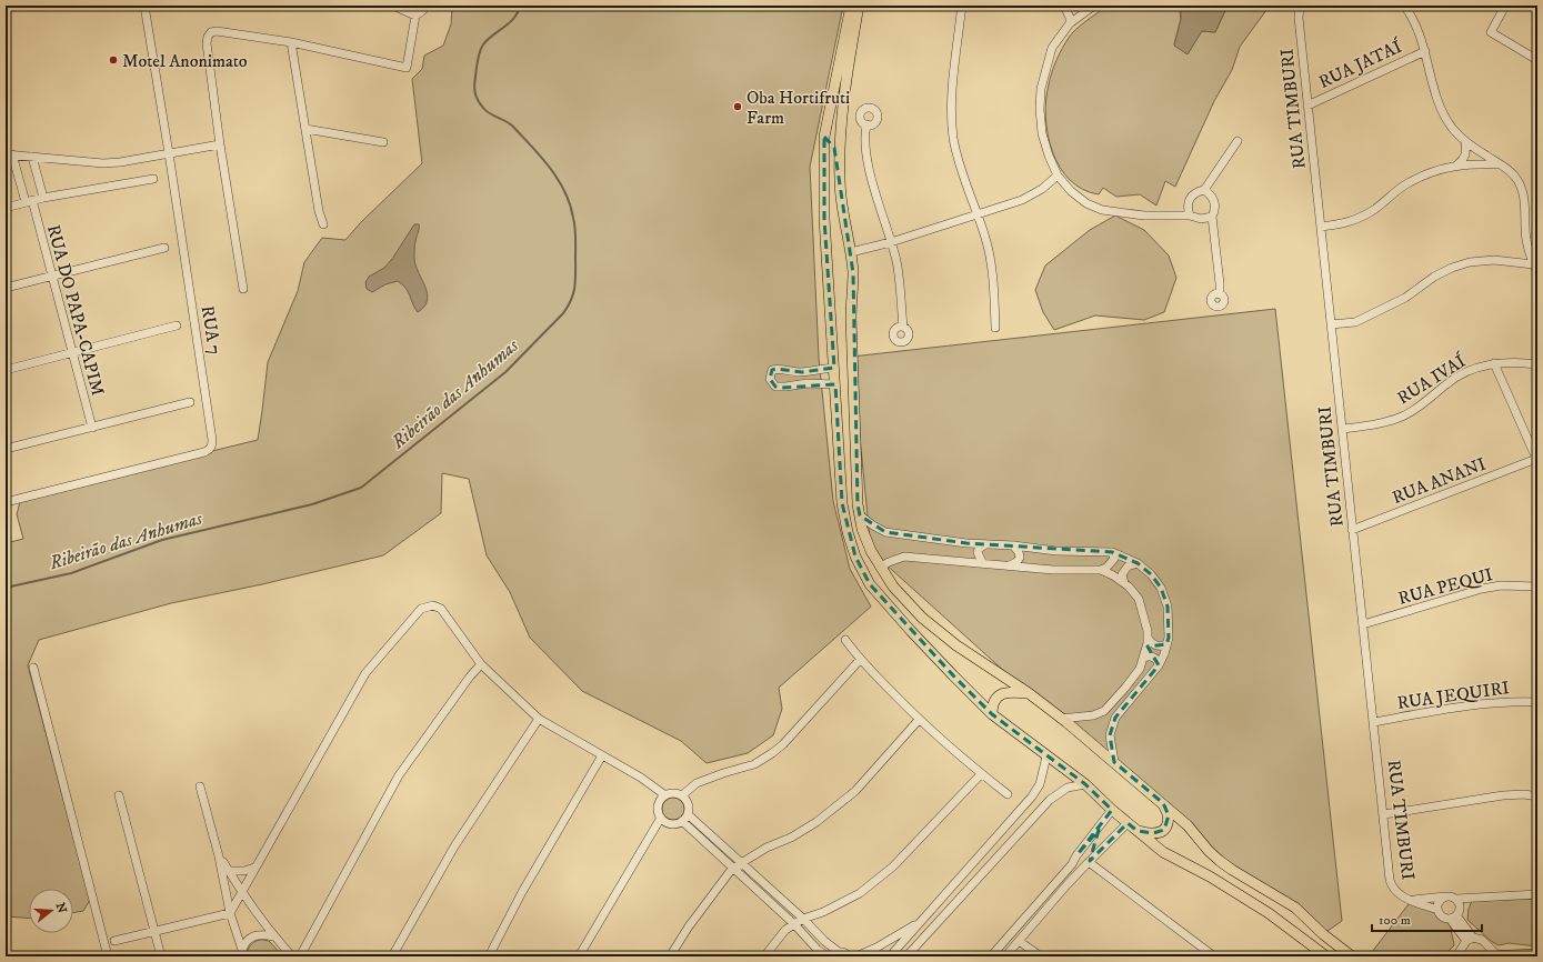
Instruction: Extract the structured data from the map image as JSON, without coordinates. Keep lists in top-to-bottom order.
{
  "streets": {
    "street": [
      "RUA JATAÍ",
      "RUA TIMBURI",
      "RUA DO PAPA-CAPIM",
      "RUA 7",
      "RUA IVAÍ",
      "RUA ANANI",
      "RUA PEQUI",
      "RUA JEQUIRI"
    ]
  },
  "crossings": [
    ["RUA JATAÍ", "RUA TIMBURI"],
    ["RUA TIMBURI", "RUA IVAÍ"],
    ["RUA TIMBURI", "RUA ANANI"],
    ["RUA TIMBURI", "RUA PEQUI"],
    ["RUA TIMBURI", "RUA JEQUIRI"]
  ],
  "water": ["Ribeirão das Anhumas"],
  "places": ["Motel Anonimato", "Oba Hortifruti Farm"],
  "scale_bar": "100 m",
  "north": "right"
}
